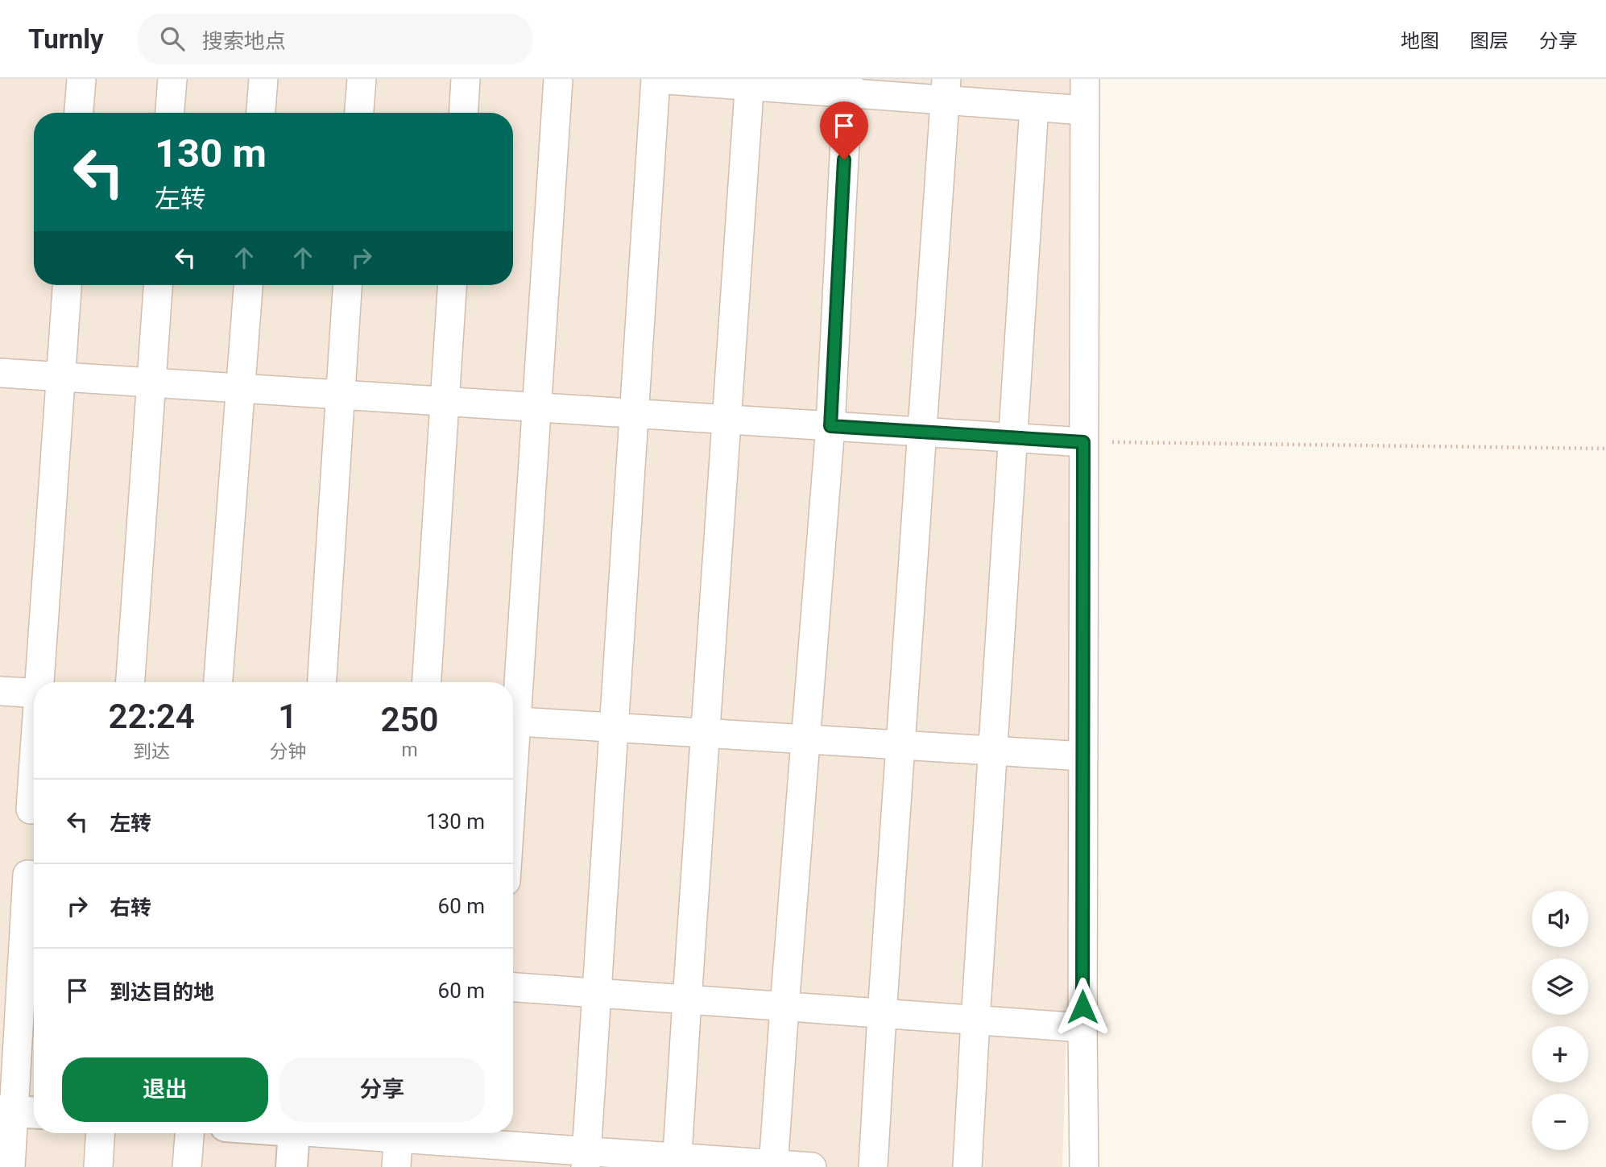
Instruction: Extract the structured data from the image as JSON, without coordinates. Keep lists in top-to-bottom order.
{
  "page": {
    "header": "Turnly",
    "search": "搜索地点",
    "nav": ["地图", "图层", "分享"],
    "turn": ["130 m", "左转"],
    "eta": [
      "22:24",
      "到达",
      "1",
      "分钟",
      "250",
      "m"
    ],
    "list": [
      {
        "name": "左转",
        "value": "130 m"
      },
      {
        "name": "右转",
        "value": "60 m"
      },
      {
        "name": "到达目的地",
        "value": "60 m"
      }
    ],
    "map_buttons": ["+", "−"],
    "buttons": ["退出", "分享"]
  }
}
